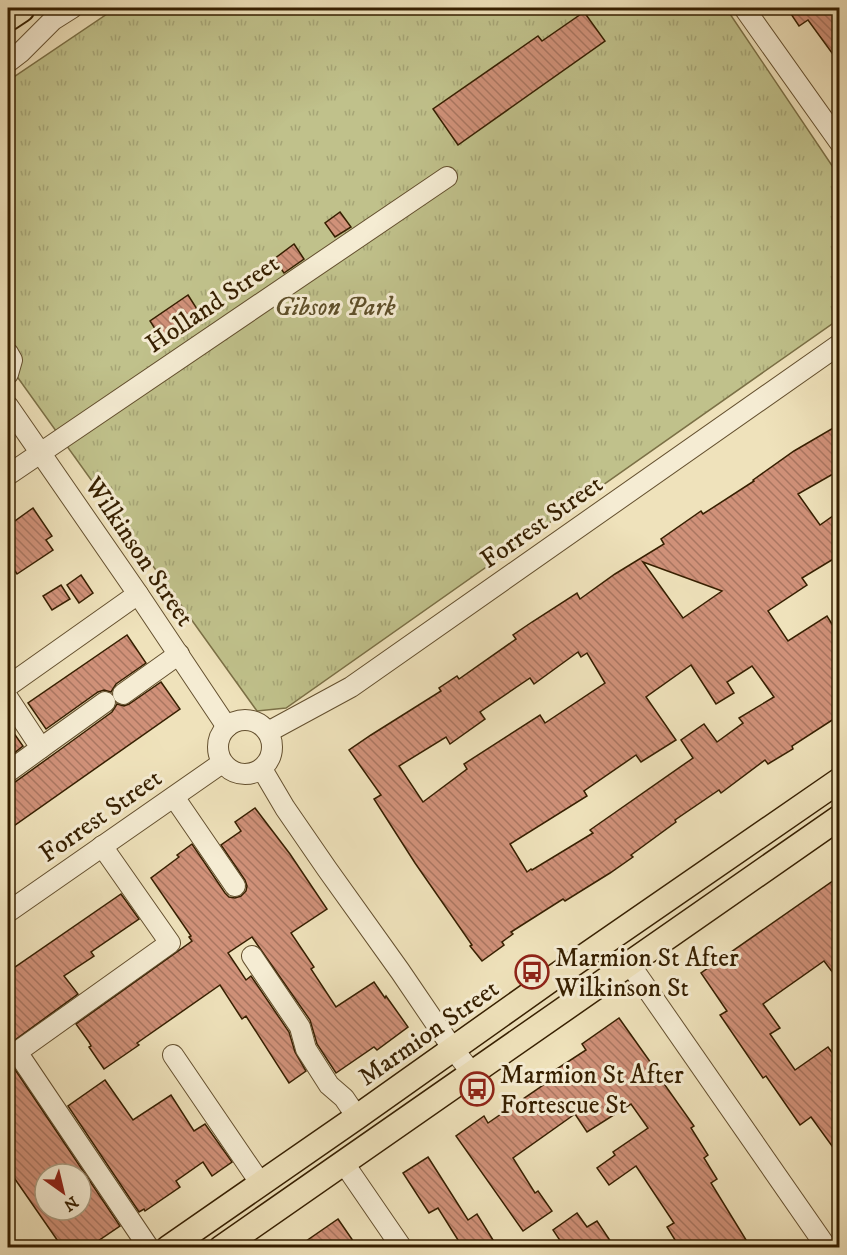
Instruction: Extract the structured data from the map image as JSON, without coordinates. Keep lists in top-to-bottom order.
{
  "streets": {
    "main road": ["Marmion Street"],
    "street": ["Holland Street", "Forrest Street", "Wilkinson Street"]
  },
  "crossings": [
    ["Holland Street", "Wilkinson Street"],
    ["Forrest Street", "Wilkinson Street"]
  ],
  "parks": ["Gibson Park"],
  "places": {
    "bus stop": ["Marmion St After Wilkinson St", "Marmion St After Fortescue St"]
  },
  "north": "bottom right"
}
